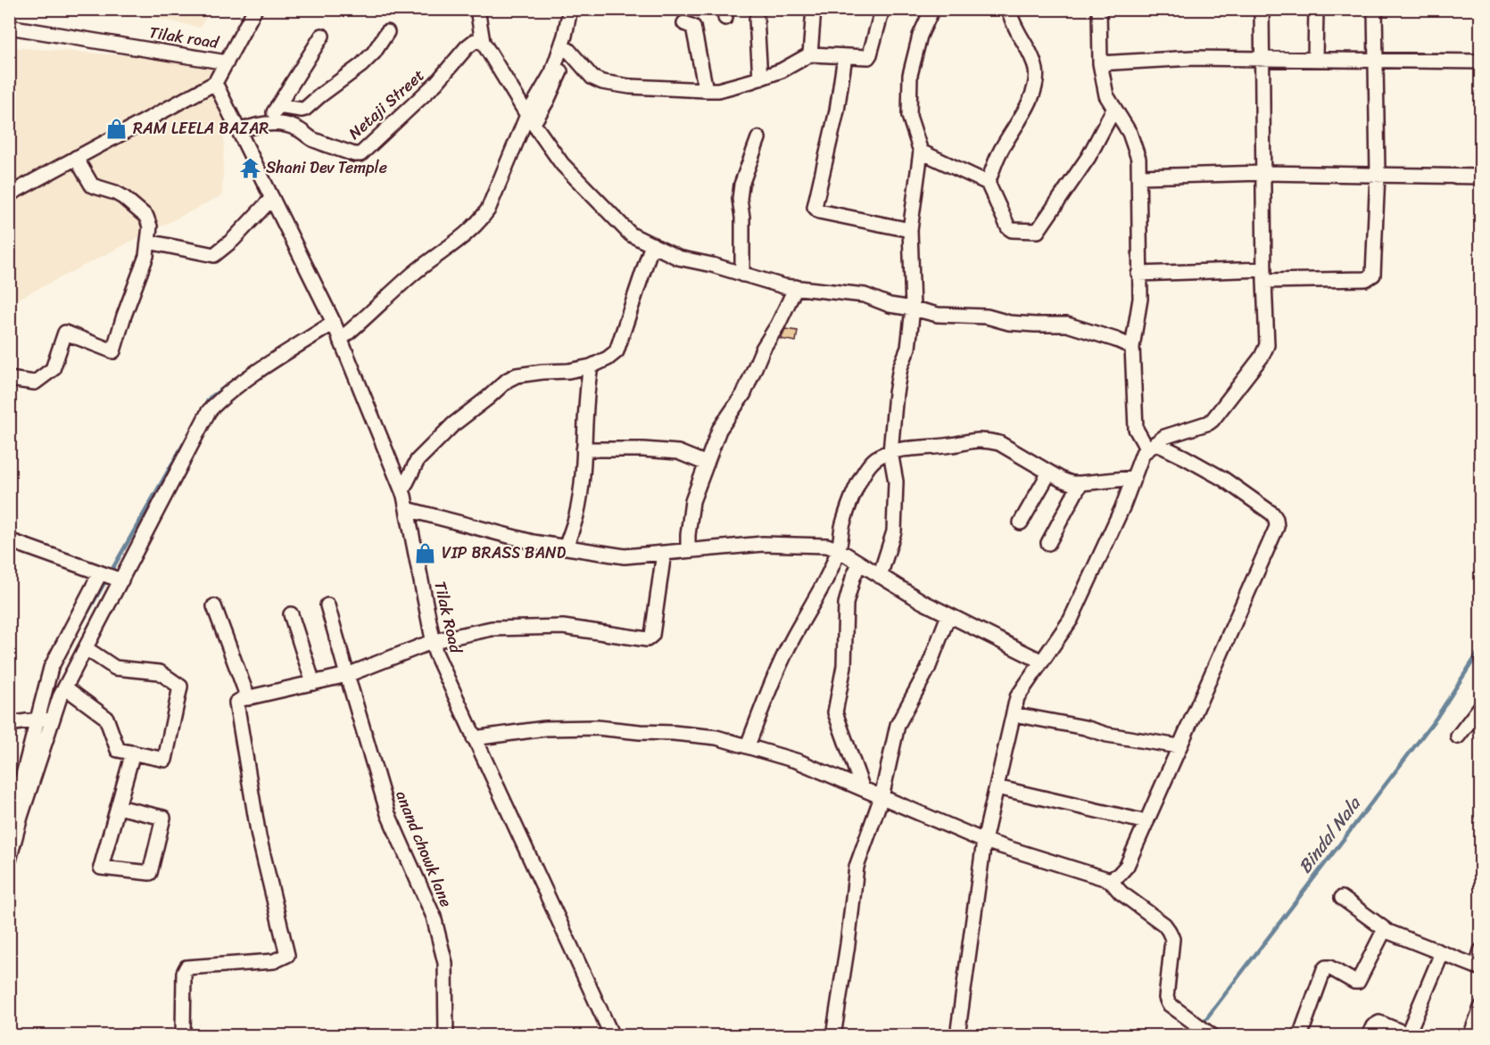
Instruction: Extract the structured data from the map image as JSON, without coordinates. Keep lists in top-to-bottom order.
{
  "streets": {
    "street": [
      "Tilak road",
      "Netaji Street",
      "Tilak Road",
      "anand chowk lane"
    ]
  },
  "crossings": [
    ["Netaji Street", "Tilak Road"]
  ],
  "water": ["Bindal Nala"],
  "places": {
    "shop": ["RAM LEELA BAZAR", "VIP BRASS BAND"],
    "temple": ["Shani Dev Temple"]
  }
}
